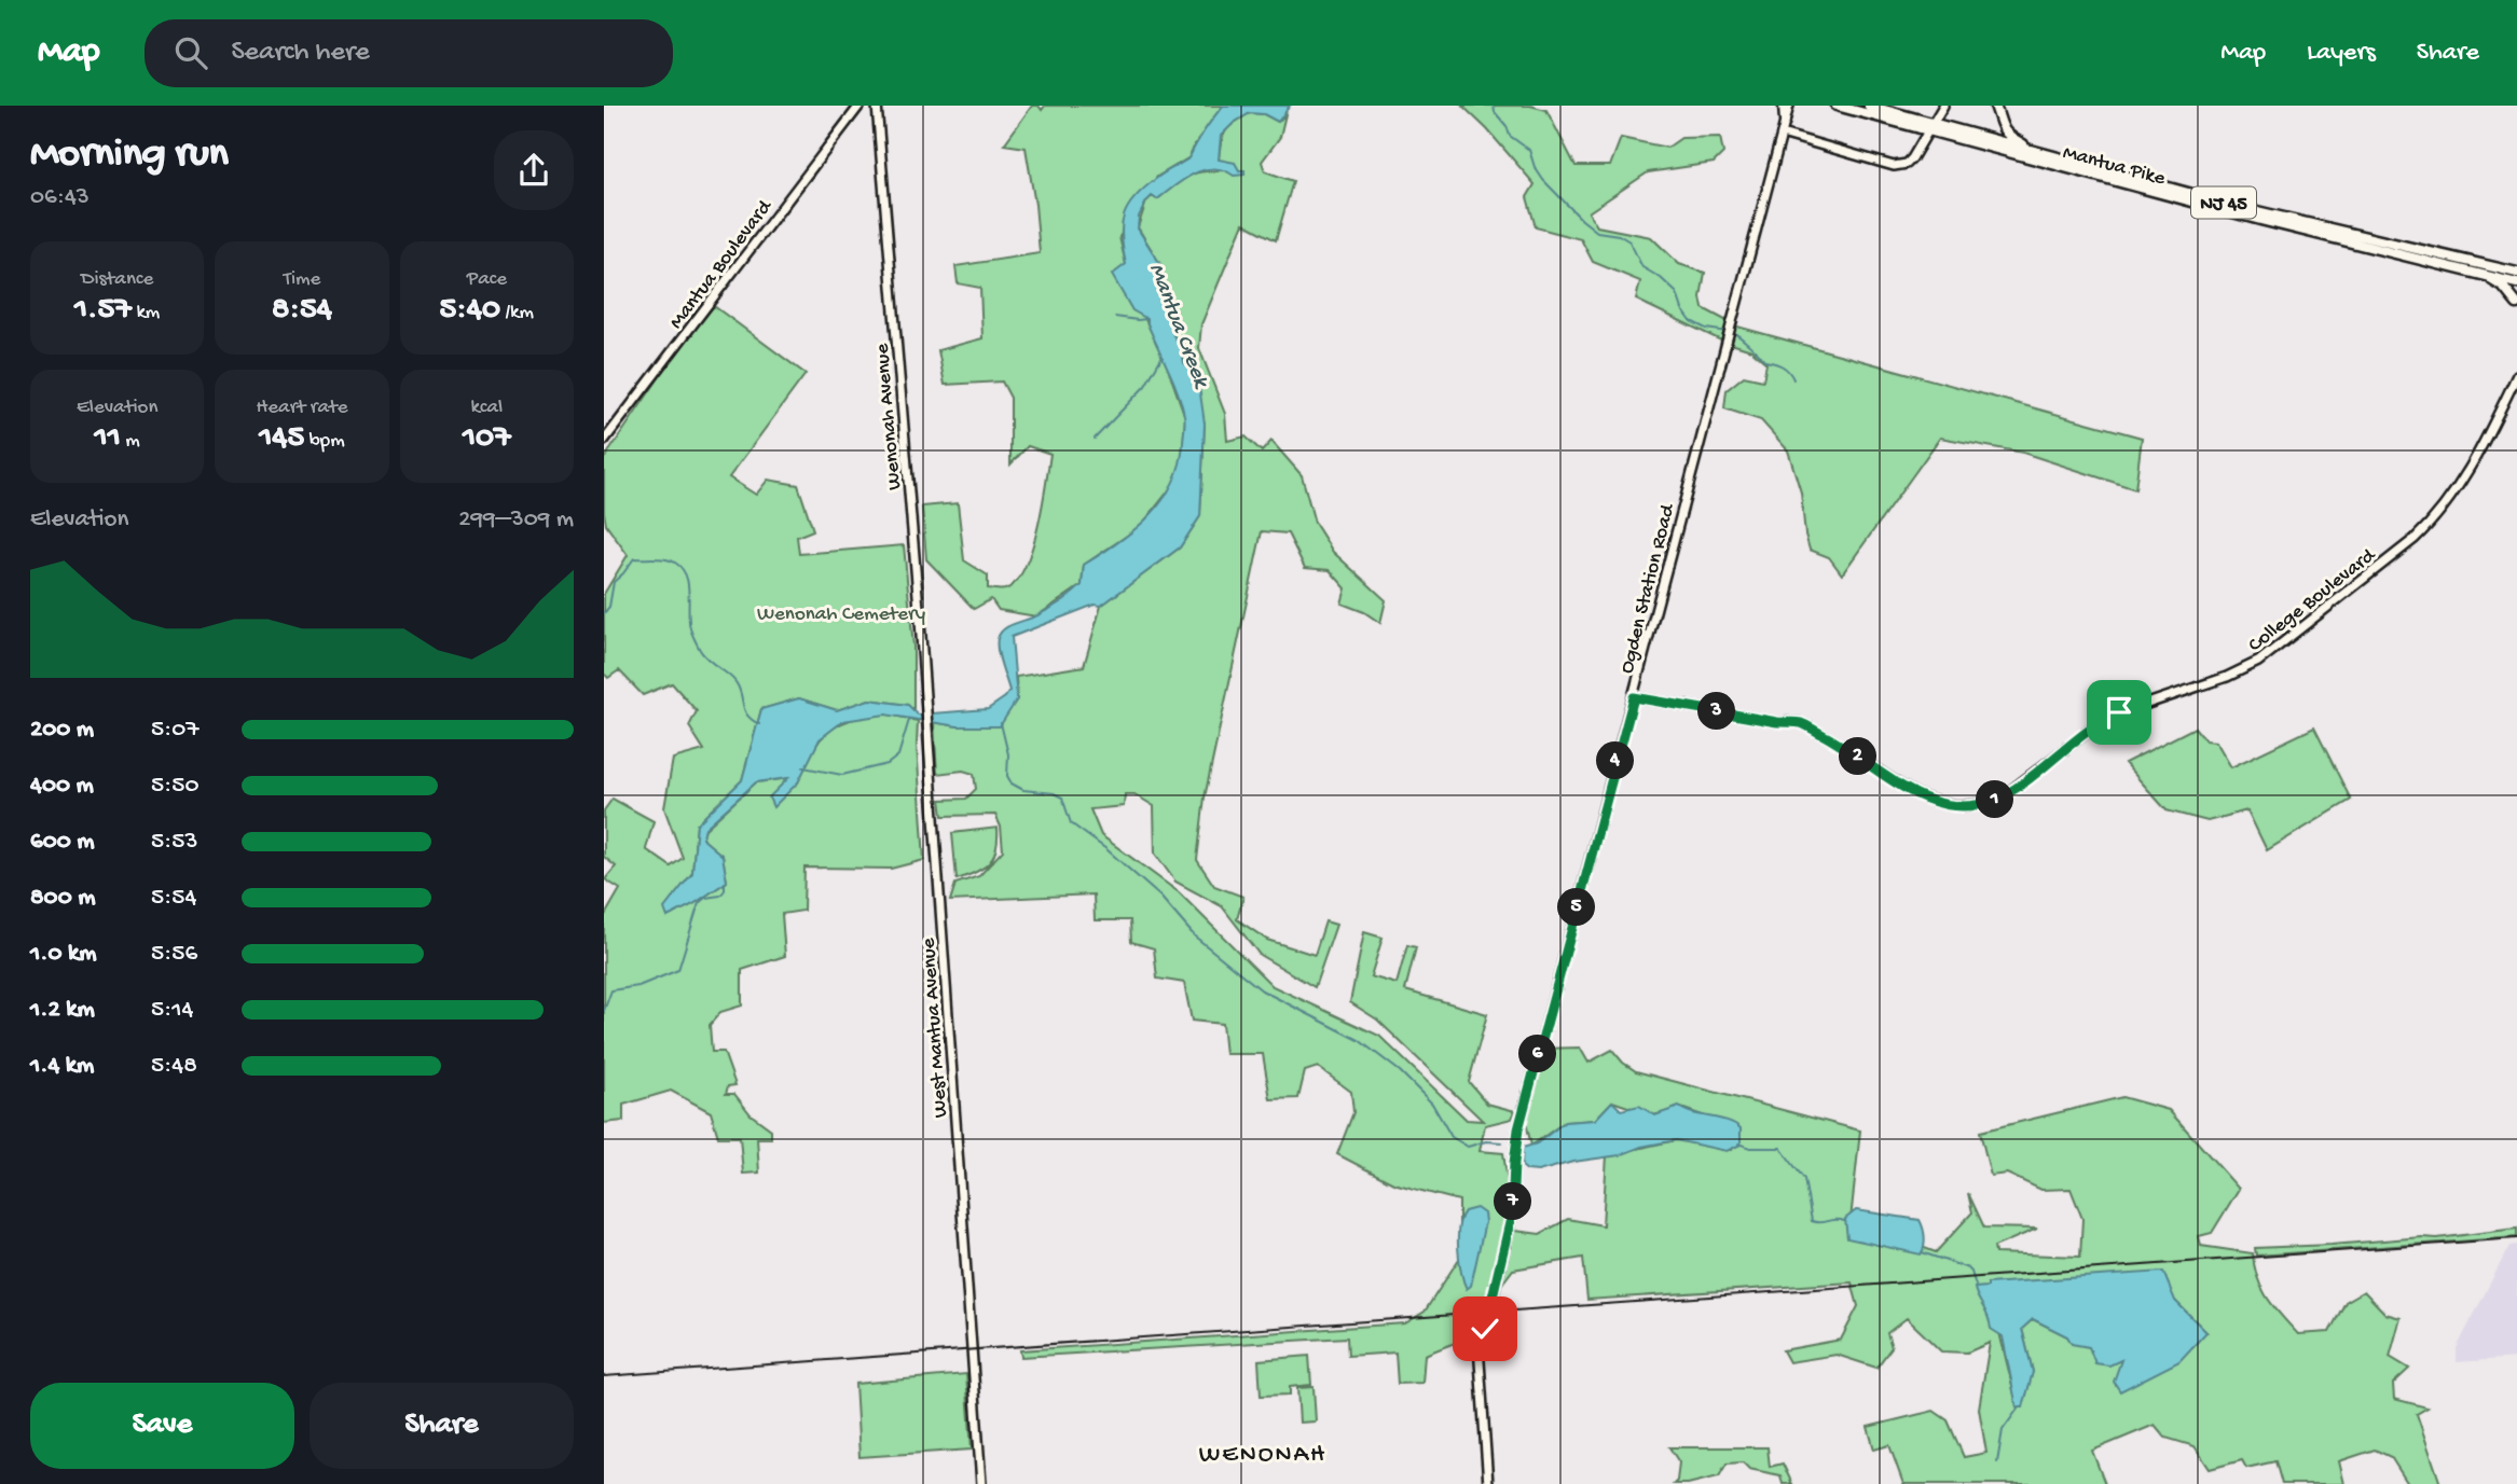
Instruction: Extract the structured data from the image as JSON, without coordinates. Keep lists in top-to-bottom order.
{
  "streets": {
    "main road": ["Mantua Pike", "NJ 45"],
    "street": [
      "Mantua Boulevard",
      "Wenonah Avenue",
      "Ogden Station Road",
      "College Boulevard",
      "West Mantua Avenue"
    ]
  },
  "crossings": [
    ["Wenonah Avenue", "West Mantua Avenue"],
    ["Ogden Station Road", "College Boulevard"]
  ],
  "districts": ["WENONAH"],
  "water": ["Mantua Creek"],
  "parks": ["Wenonah Cemetery"],
  "page": {
    "header": "Map",
    "search": "Search here",
    "nav": ["Map", "Layers", "Share"],
    "heading": ["Morning run", "06:43"],
    "stats": [
      ["Distance", "1.57 km"],
      ["Time", "8:54"],
      ["Pace", "5:40 /km"],
      ["Elevation", "11 m"],
      ["Heart rate", "145 bpm"],
      ["kcal", "107"]
    ],
    "chart": ["Elevation", "299–309 m"],
    "pins": [
      "3",
      "2",
      "4",
      "1",
      "5",
      "6",
      "7"
    ],
    "list": [
      {
        "name": "200 m",
        "note": "5:07"
      },
      {
        "name": "400 m",
        "note": "5:50"
      },
      {
        "name": "600 m",
        "note": "5:53"
      },
      {
        "name": "800 m",
        "note": "5:54"
      },
      {
        "name": "1.0 km",
        "note": "5:56"
      },
      {
        "name": "1.2 km",
        "note": "5:14"
      },
      {
        "name": "1.4 km",
        "note": "5:48"
      }
    ],
    "buttons": ["Save", "Share"]
  }
}
